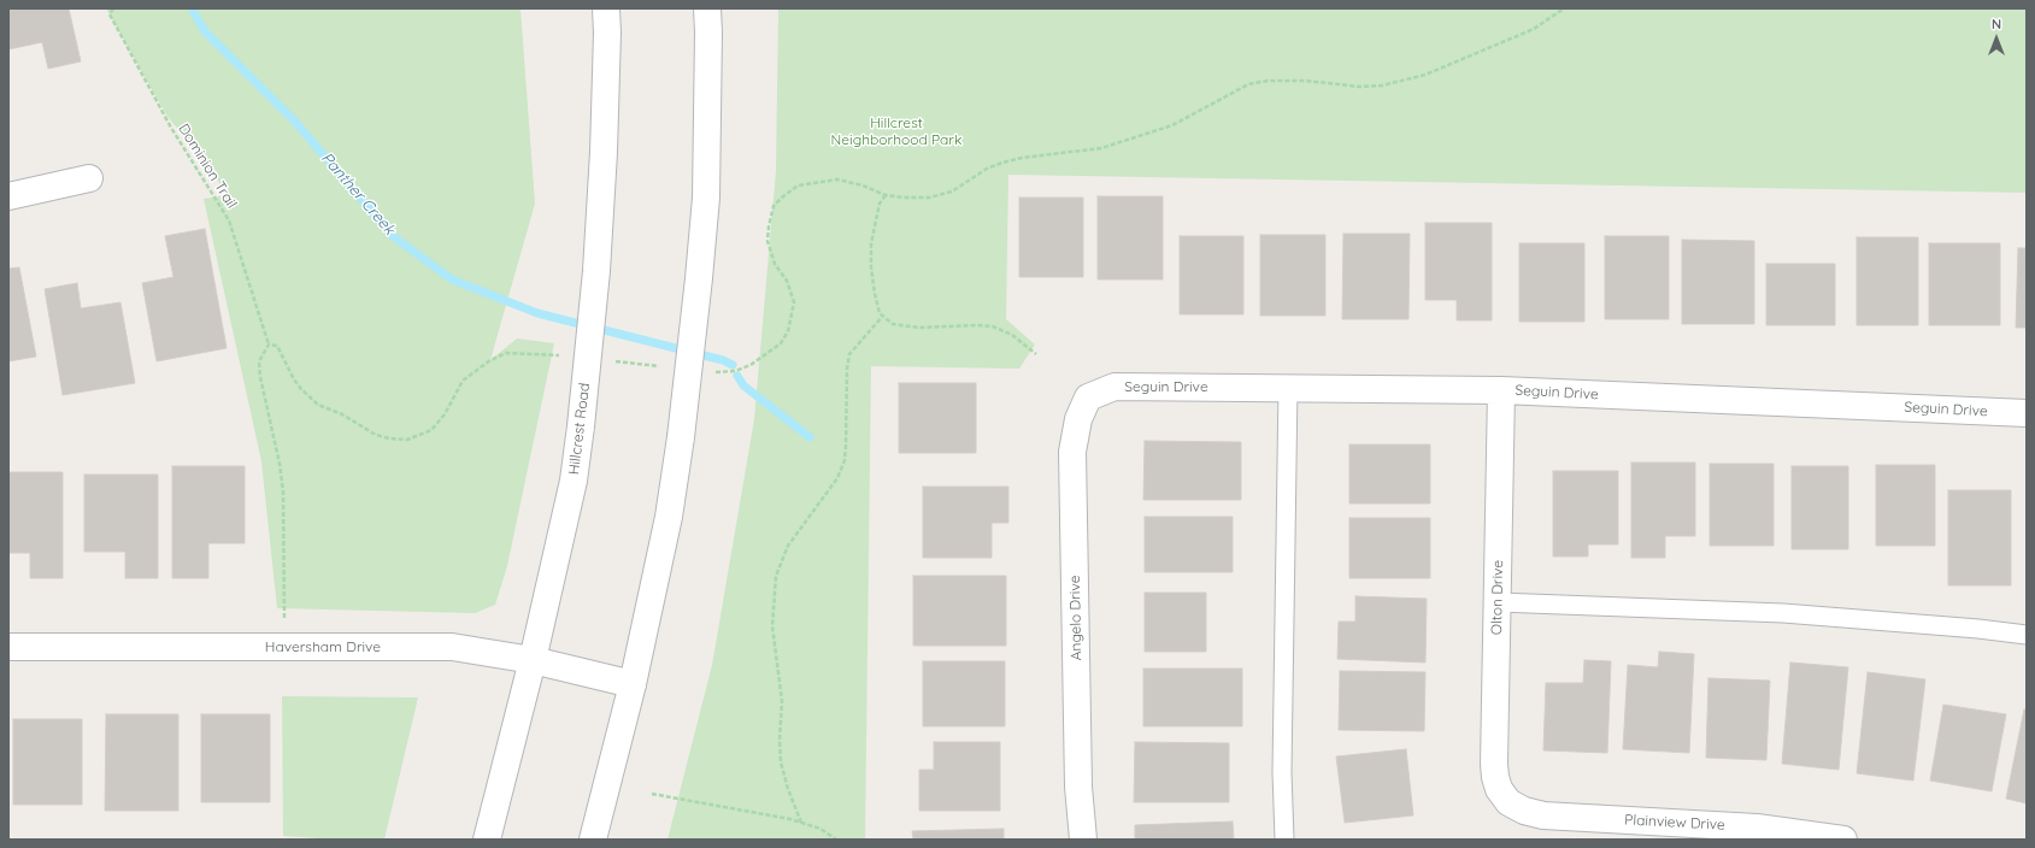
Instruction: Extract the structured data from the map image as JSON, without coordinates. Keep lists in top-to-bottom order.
{
  "streets": {
    "street": [
      "Seguin Drive",
      "Hillcrest Road",
      "Olton Drive",
      "Angelo Drive",
      "Haversham Drive",
      "Plainview Drive"
    ],
    "path": ["Dominion Trail"]
  },
  "crossings": [
    ["Seguin Drive", "Olton Drive"],
    ["Seguin Drive", "Angelo Drive"],
    ["Hillcrest Road", "Haversham Drive"],
    ["Olton Drive", "Plainview Drive"]
  ],
  "water": ["Panther Creek"],
  "parks": ["Hillcrest Neighborhood Park"],
  "north": "top"
}
